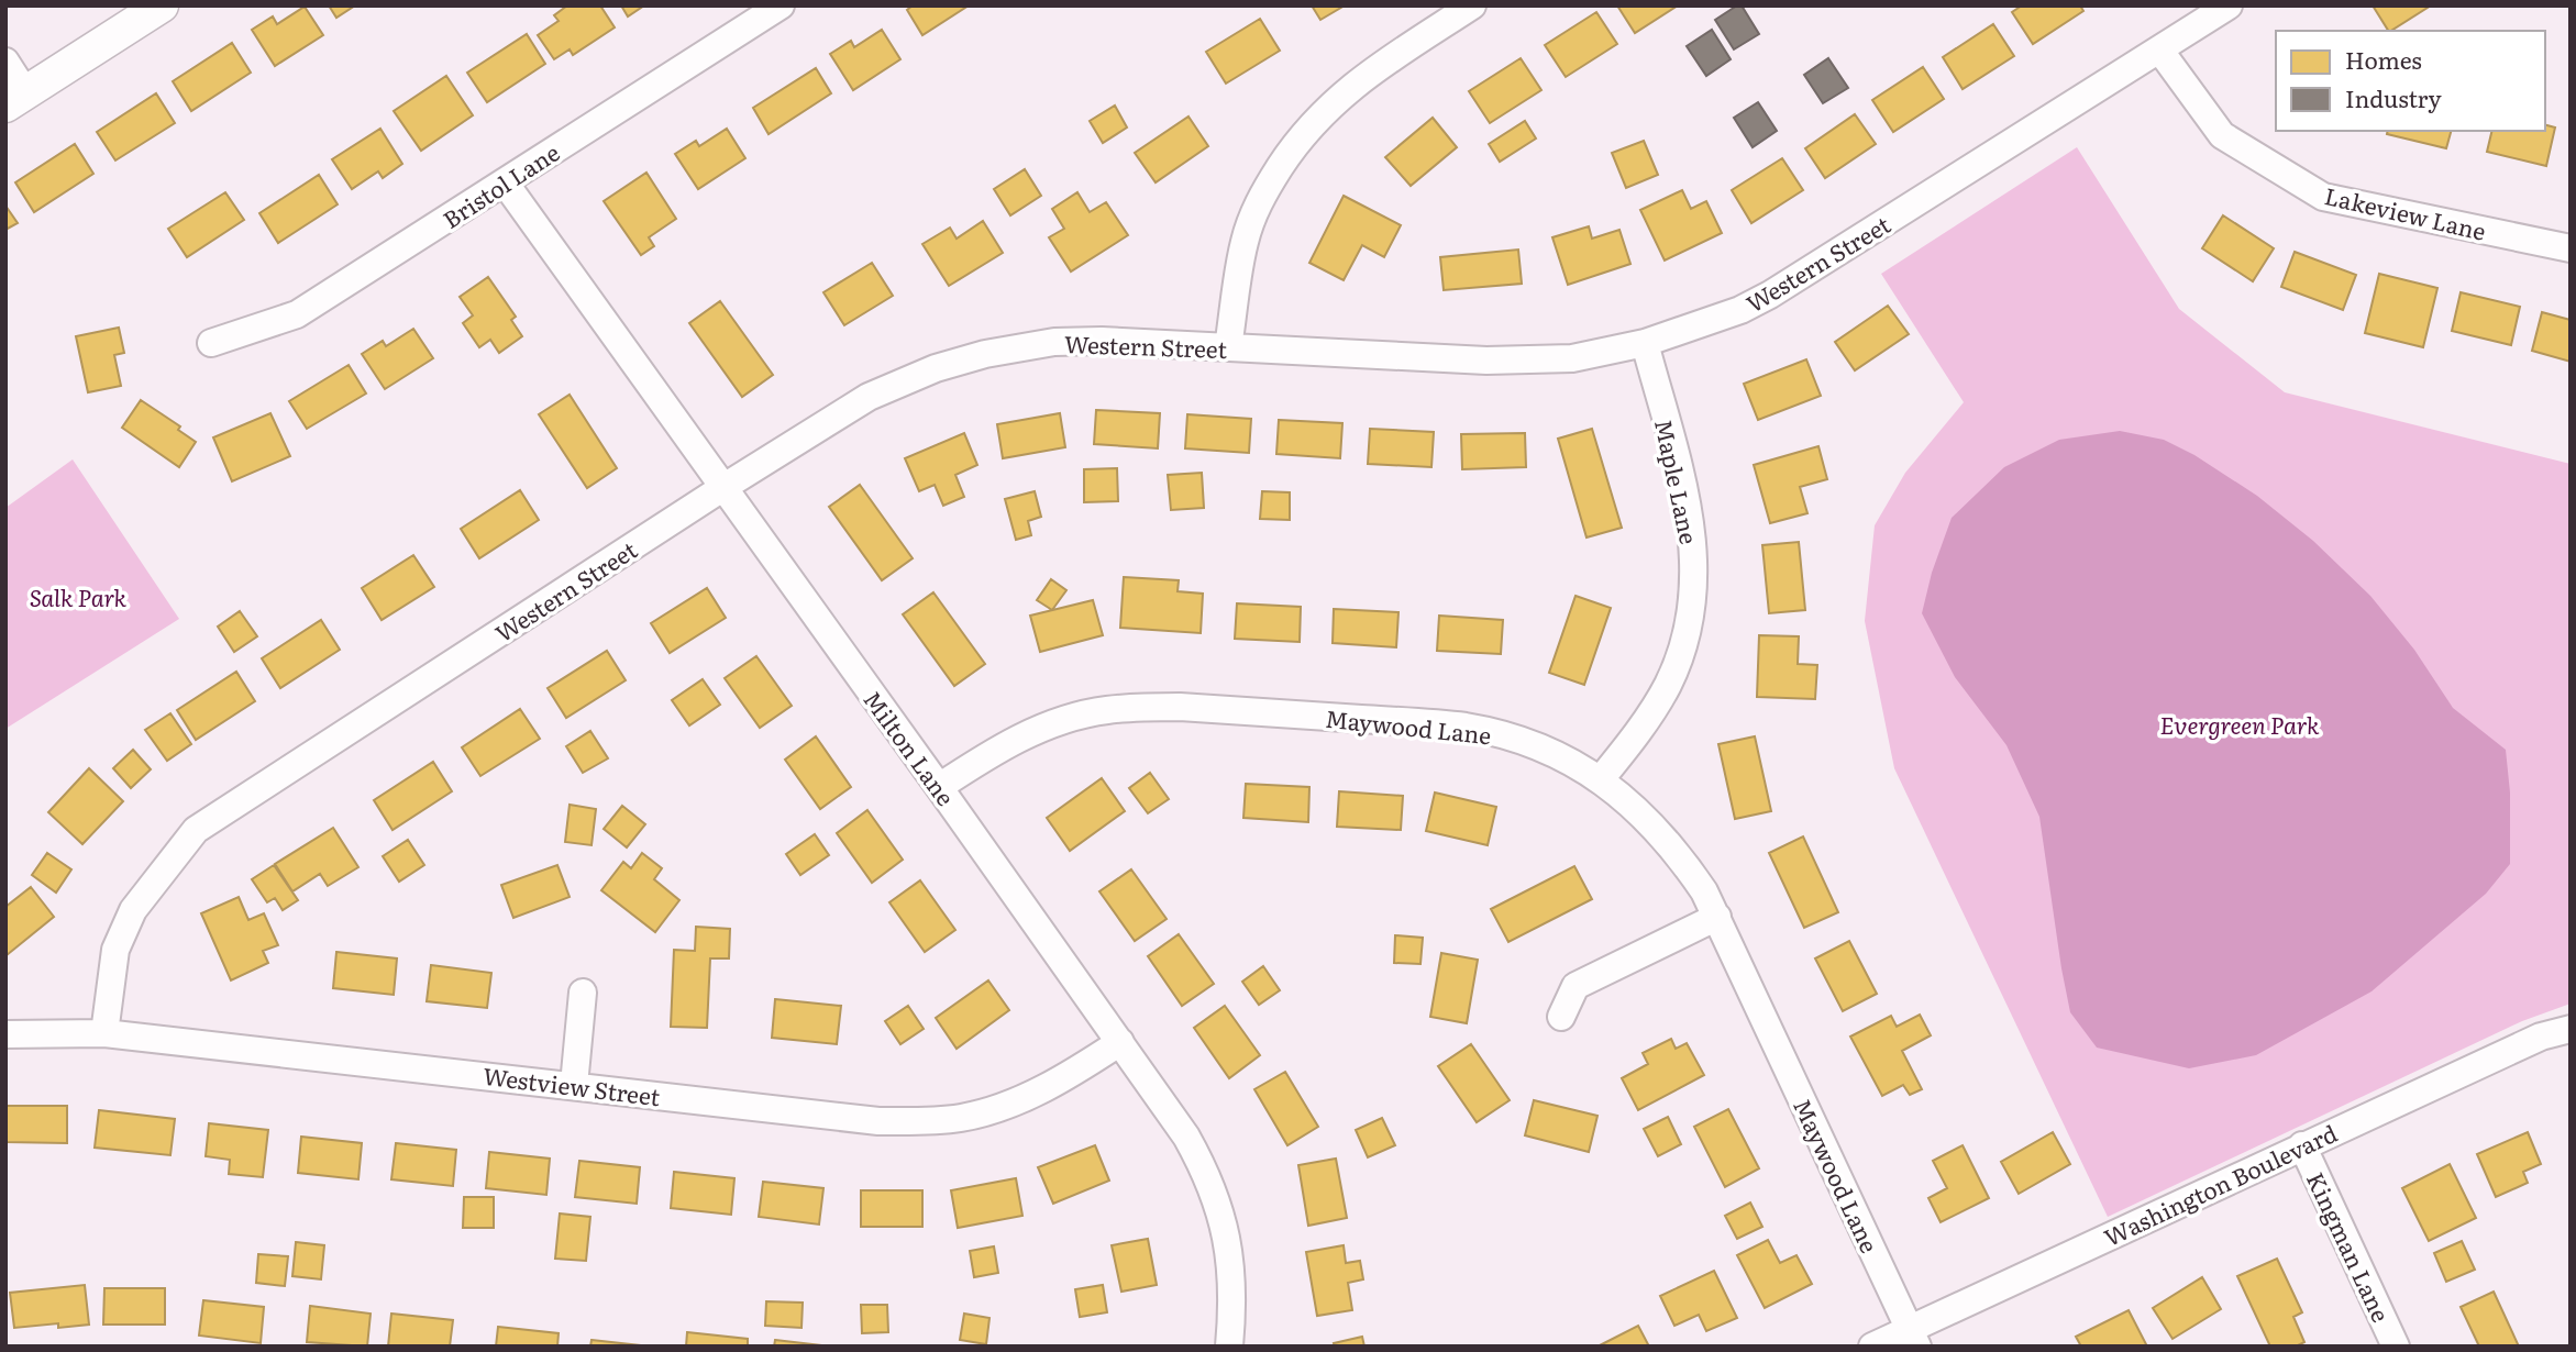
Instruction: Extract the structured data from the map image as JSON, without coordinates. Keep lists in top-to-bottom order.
{
  "streets": {
    "street": [
      "Bristol Lane",
      "Lakeview Lane",
      "Western Street",
      "Maple Lane",
      "Maywood Lane",
      "Milton Lane",
      "Westview Street",
      "Washington Boulevard",
      "Kingman Lane"
    ]
  },
  "crossings": [
    ["Bristol Lane", "Milton Lane"],
    ["Lakeview Lane", "Western Street"],
    ["Western Street", "Maple Lane"],
    ["Western Street", "Milton Lane"],
    ["Western Street", "Westview Street"],
    ["Maple Lane", "Maywood Lane"],
    ["Maywood Lane", "Milton Lane"],
    ["Maywood Lane", "Washington Boulevard"],
    ["Milton Lane", "Westview Street"],
    ["Washington Boulevard", "Kingman Lane"]
  ],
  "parks": ["Salk Park", "Evergreen Park"],
  "legend": ["Homes", "Industry"]
}
